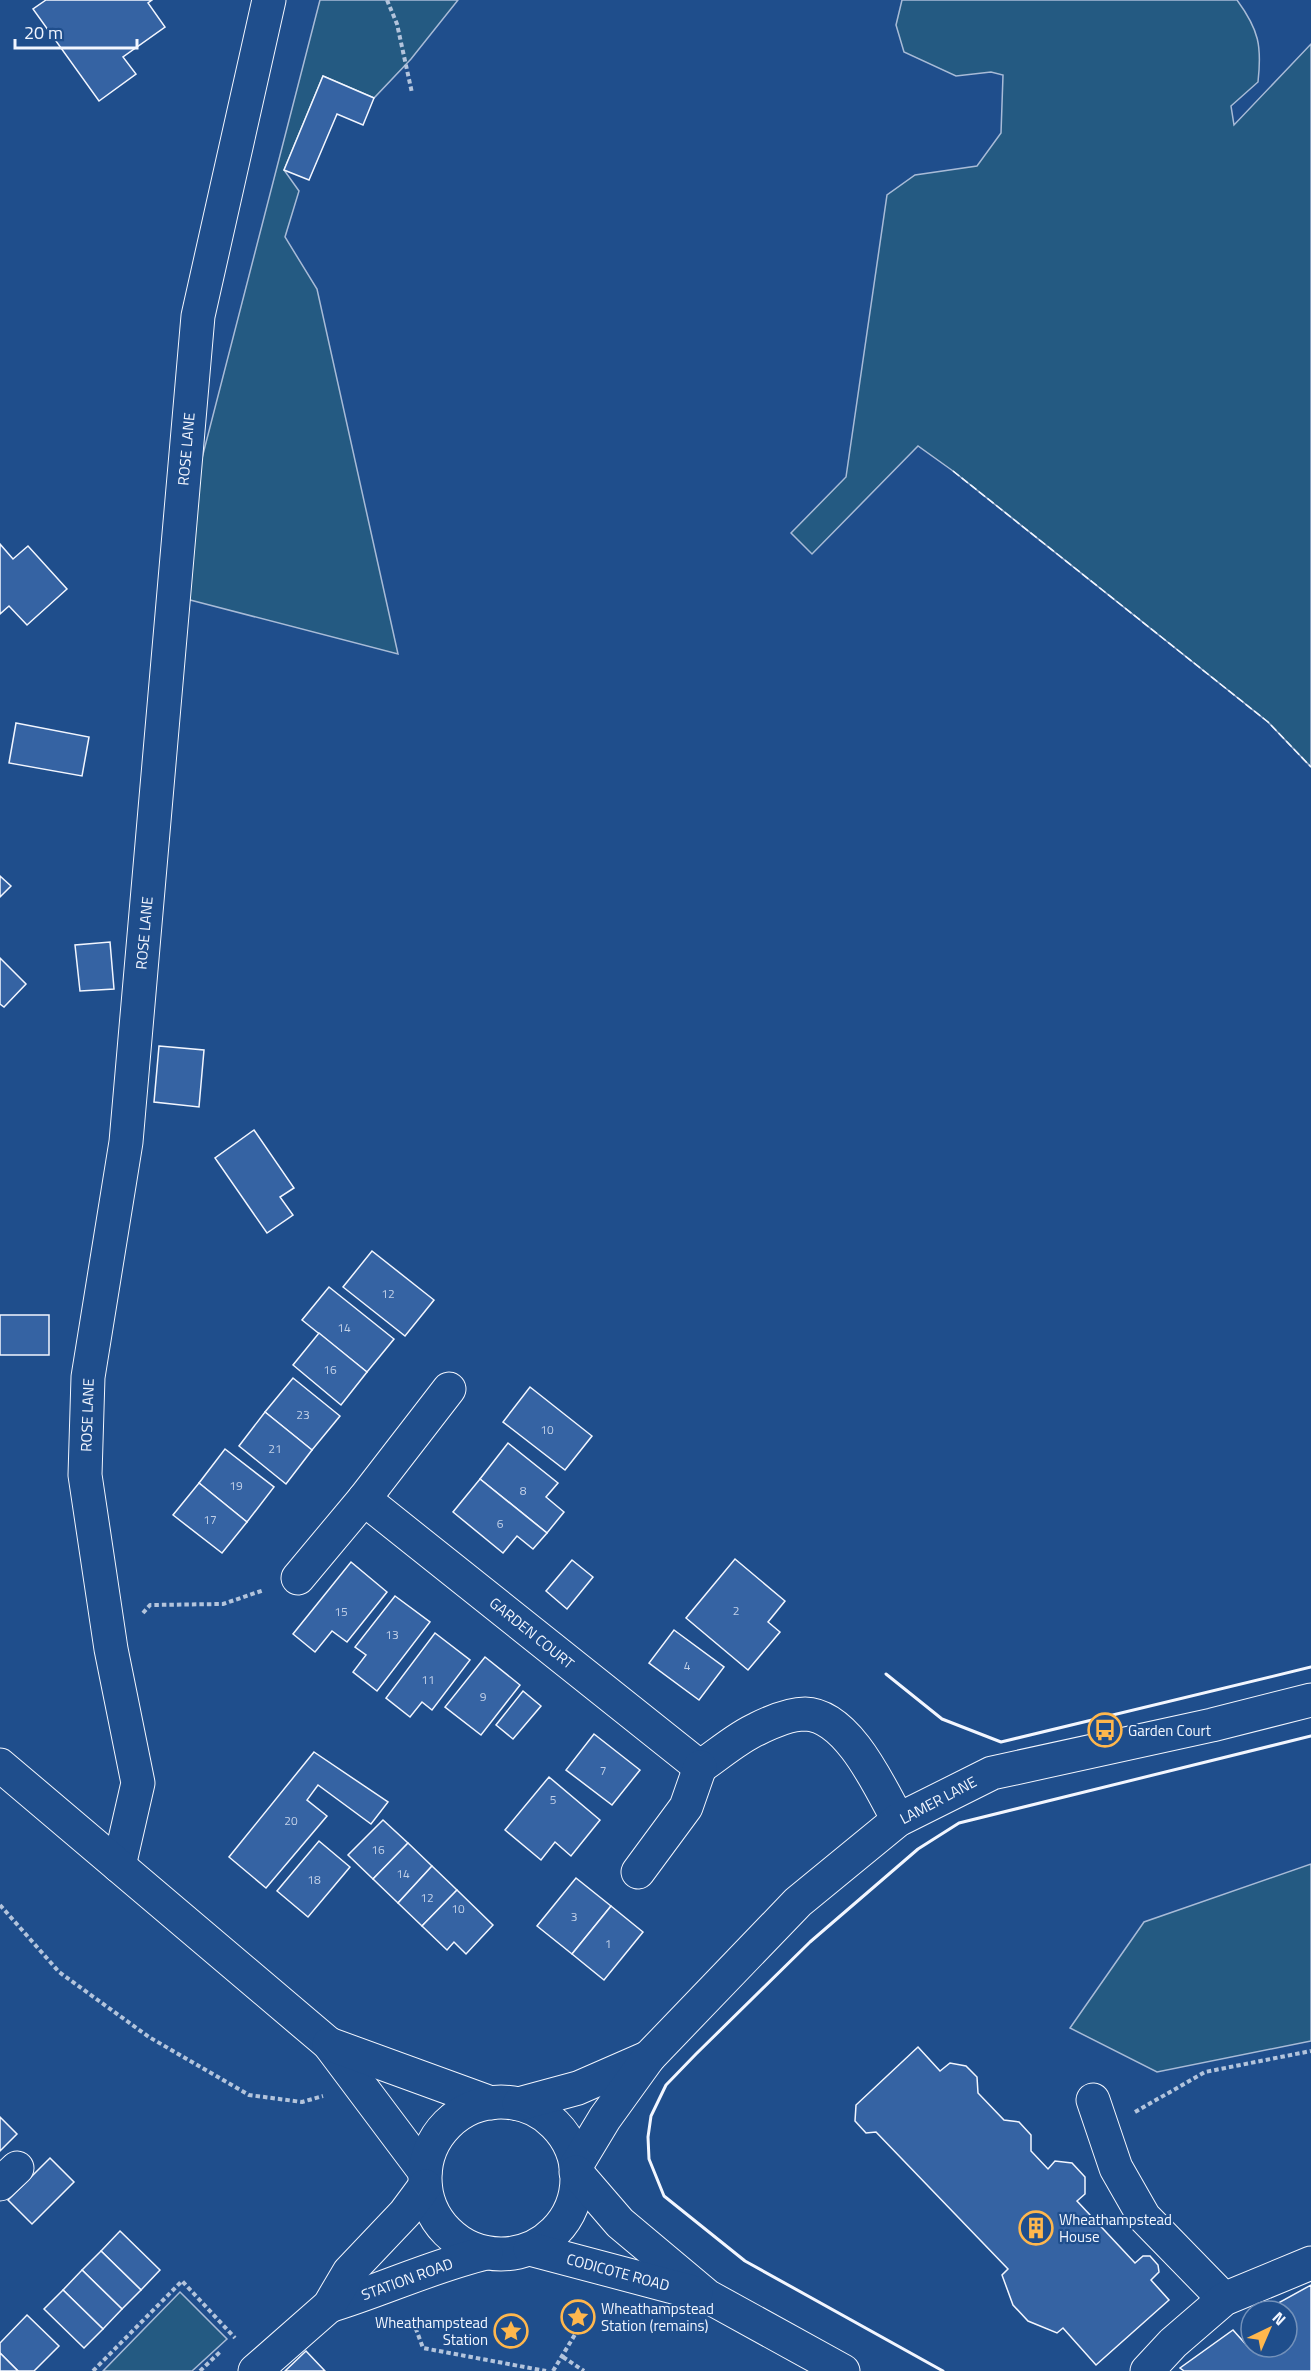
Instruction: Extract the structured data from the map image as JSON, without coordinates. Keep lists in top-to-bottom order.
{
  "streets": {
    "main road": [
      "ROSE LANE",
      "GARDEN COURT",
      "LAMER LANE",
      "CODICOTE ROAD",
      "STATION ROAD"
    ]
  },
  "crossings": [
    ["LAMER LANE", "CODICOTE ROAD"],
    ["LAMER LANE", "STATION ROAD"],
    ["CODICOTE ROAD", "STATION ROAD"]
  ],
  "places": {
    "bus stop": ["Garden Court"],
    "building": ["Wheathampstead House"],
    "place": ["Wheathampstead Station (remains)", "Wheathampstead Station"]
  },
  "house_numbers": [
    "12",
    "14",
    "16",
    "23",
    "10",
    "21",
    "19",
    "8",
    "17",
    "6",
    "2",
    "15",
    "13",
    "4",
    "11",
    "9",
    "7",
    "5",
    "20",
    "16",
    "14",
    "18",
    "12",
    "10",
    "3",
    "1"
  ],
  "scale_bar": "20 m",
  "north": "top right"
}
